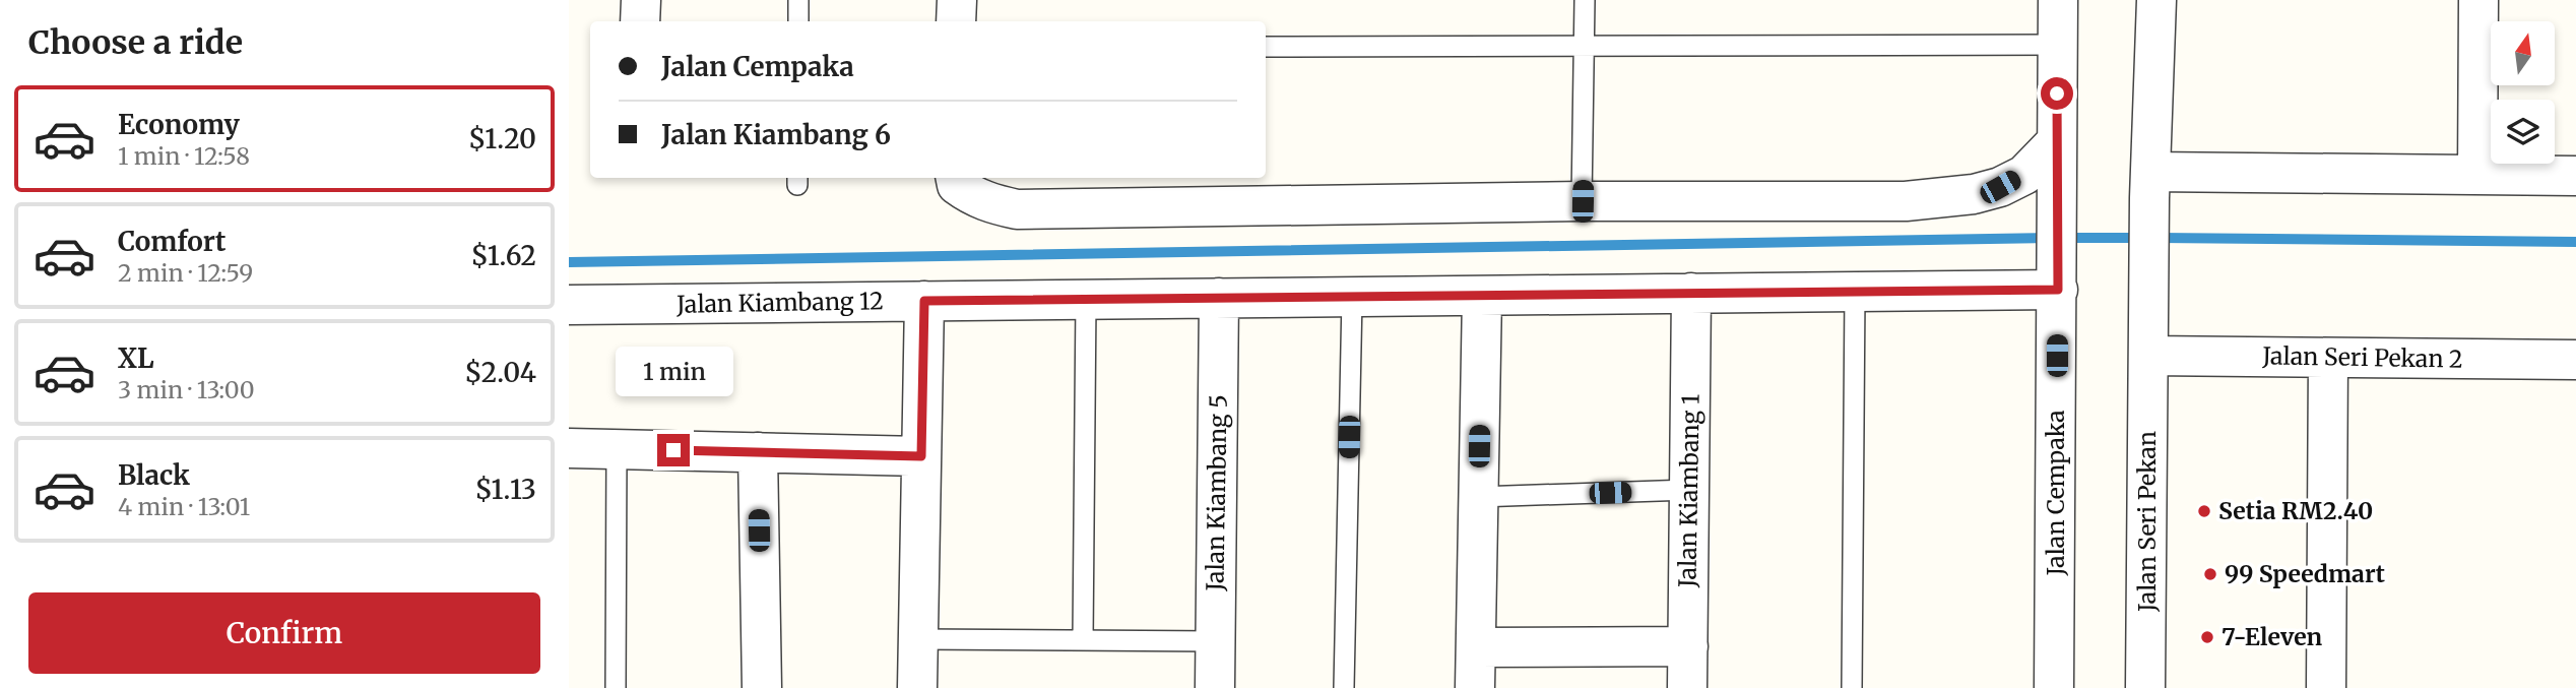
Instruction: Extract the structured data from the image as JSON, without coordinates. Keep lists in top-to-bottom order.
{
  "streets": {
    "street": [
      "Jalan Kiambang 12",
      "Jalan Seri Pekan 2",
      "Jalan Kiambang 1",
      "Jalan Kiambang 5",
      "Jalan Cempaka",
      "Jalan Seri Pekan"
    ]
  },
  "crossings": [
    ["Jalan Kiambang 12", "Jalan Kiambang 1"],
    ["Jalan Kiambang 12", "Jalan Kiambang 5"],
    ["Jalan Kiambang 12", "Jalan Cempaka"],
    ["Jalan Seri Pekan 2", "Jalan Seri Pekan"]
  ],
  "places": ["Setia RM2.40", "99 Speedmart", "7-Eleven"],
  "north": "top",
  "page": {
    "heading": "Choose a ride",
    "banner": ["Jalan Cempaka", "Jalan Kiambang 6"],
    "list": [
      {
        "name": "Economy",
        "note": "1 min · 12:58",
        "value": "$1.20"
      },
      {
        "name": "Comfort",
        "note": "2 min · 12:59",
        "value": "$1.62"
      },
      {
        "name": "XL",
        "note": "3 min · 13:00",
        "value": "$2.04"
      },
      {
        "name": "Black",
        "note": "4 min · 13:01",
        "value": "$1.13"
      }
    ],
    "bubble": "1 min",
    "buttons": "Confirm"
  }
}
